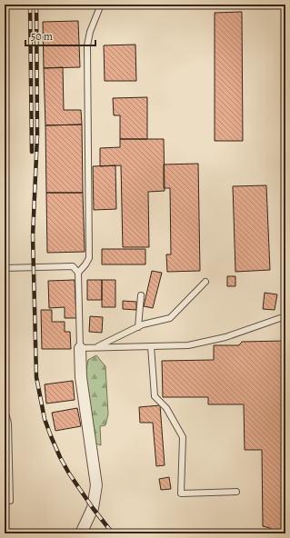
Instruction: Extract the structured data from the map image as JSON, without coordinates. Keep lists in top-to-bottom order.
{
  "scale_bar": "50 m"
}
